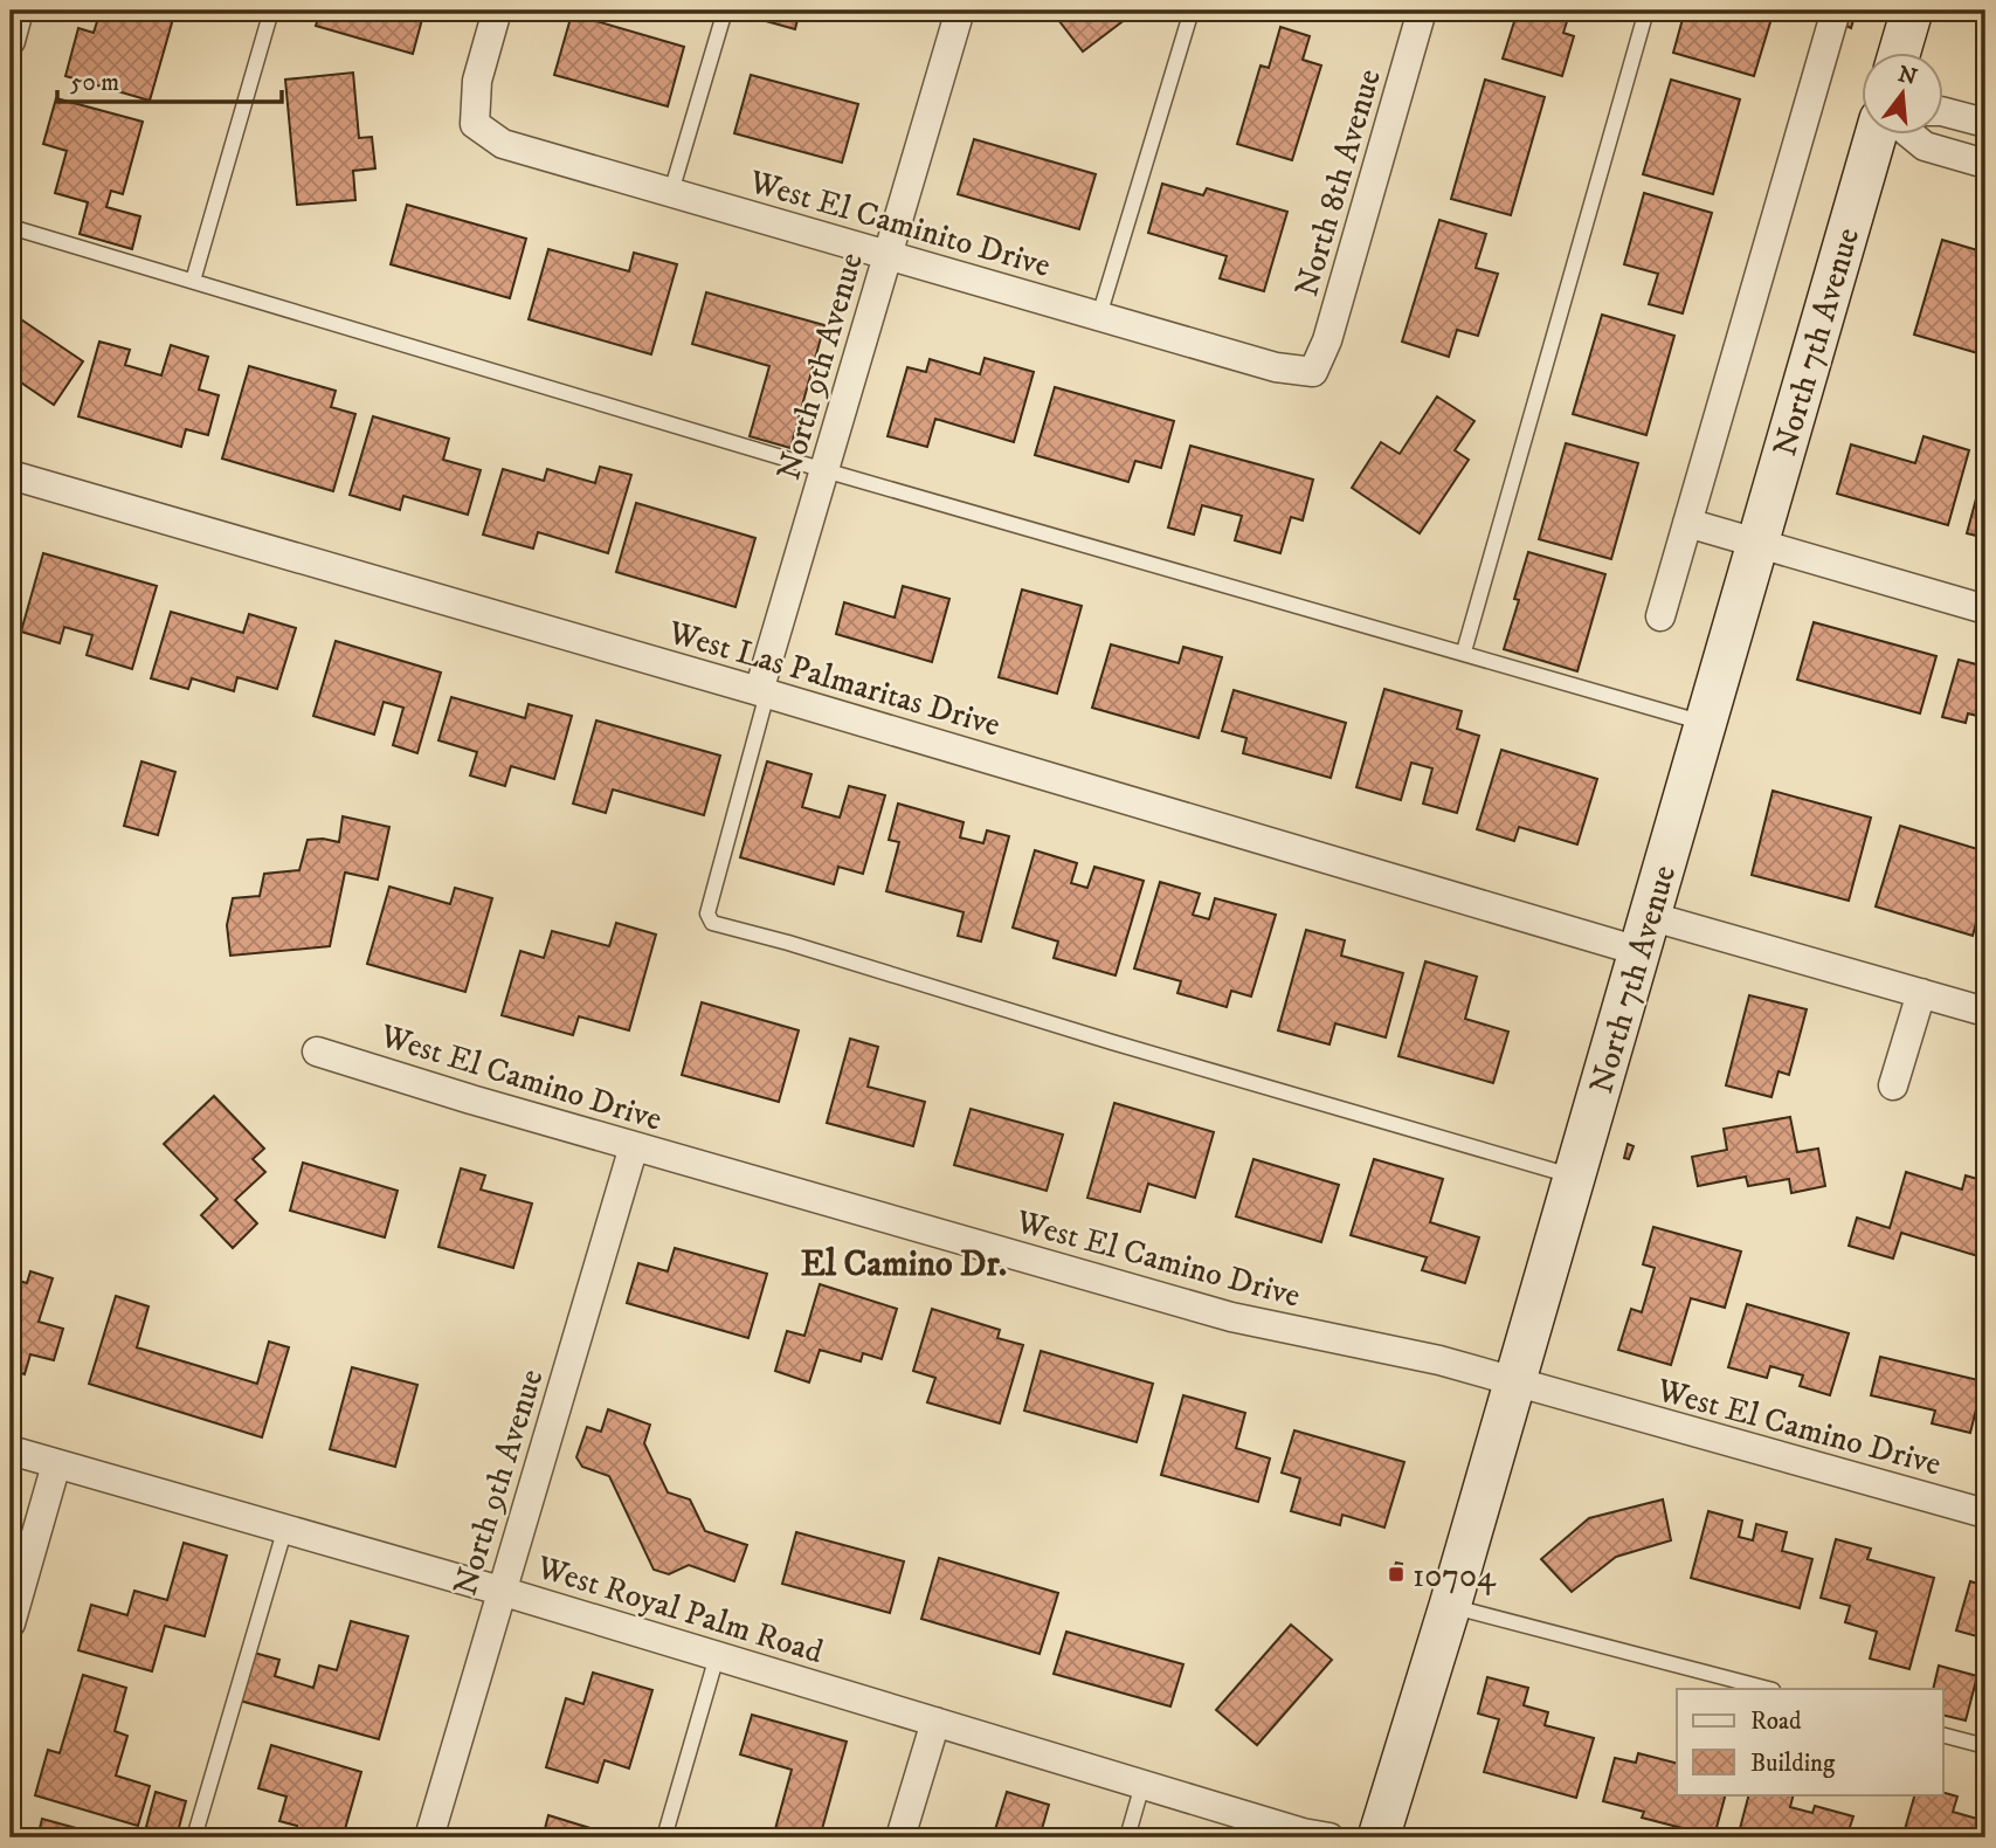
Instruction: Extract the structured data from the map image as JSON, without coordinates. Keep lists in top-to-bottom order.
{
  "streets": {
    "main road": ["North 7th Avenue"],
    "street": [
      "North 8th Avenue",
      "West El Caminito Drive",
      "North 9th Avenue",
      "West Las Palmaritas Drive",
      "West El Camino Drive",
      "West Royal Palm Road"
    ]
  },
  "crossings": [
    ["North 8th Avenue", "West El Caminito Drive"],
    ["West El Caminito Drive", "North 9th Avenue"],
    ["North 7th Avenue", "West Las Palmaritas Drive"],
    ["North 7th Avenue", "West El Camino Drive"],
    ["North 9th Avenue", "West Las Palmaritas Drive"],
    ["North 9th Avenue", "West El Camino Drive"],
    ["North 9th Avenue", "West Royal Palm Road"]
  ],
  "districts": ["El Camino Dr."],
  "places": {
    "transit": ["10704"]
  },
  "legend": ["Road", "Building"],
  "scale_bar": "50 m",
  "north": "top"
}
